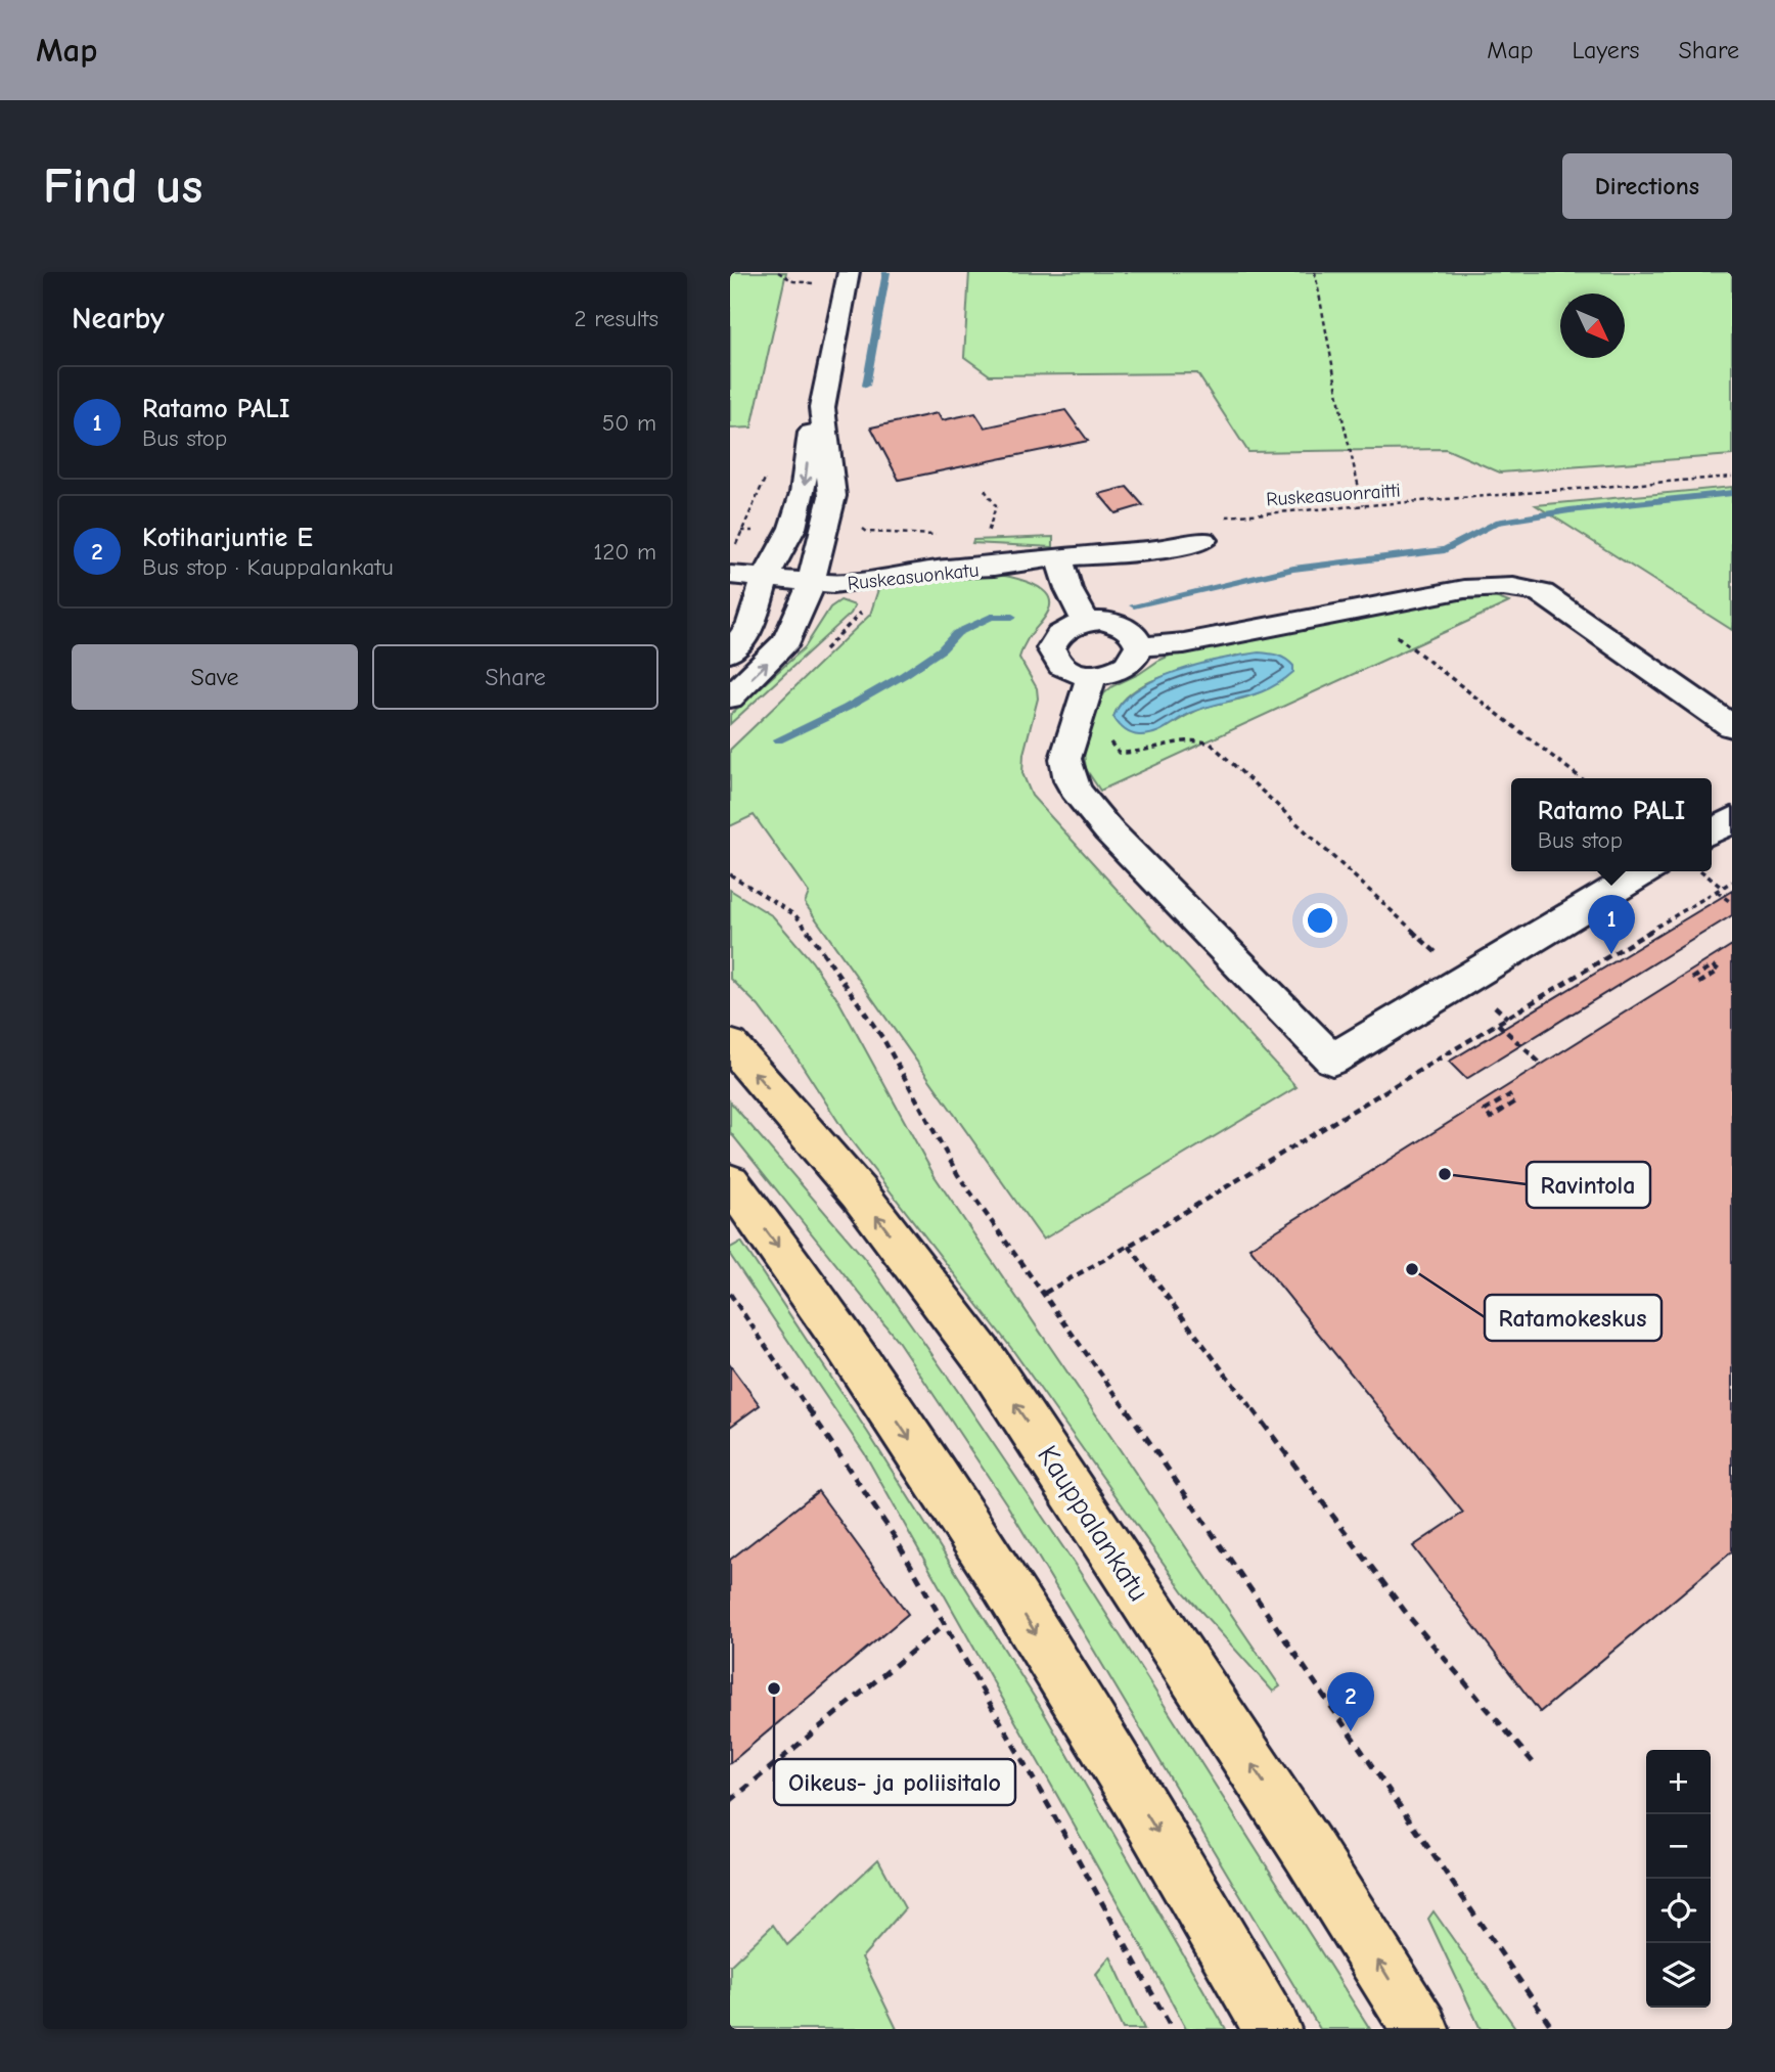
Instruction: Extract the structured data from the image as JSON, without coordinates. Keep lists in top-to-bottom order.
{
  "streets": {
    "main road": ["Kauppalankatu"],
    "street": ["Ruskeasuonkatu"],
    "path": ["Ruskeasuonraitti"]
  },
  "places": ["Ravintola", "Ratamokeskus", "Oikeus- ja poliisitalo"],
  "north": "bottom right",
  "page": {
    "header": "Map",
    "nav": ["Map", "Layers", "Share"],
    "buttons": [
      "Directions",
      ["Save", "Share"]
    ],
    "title": "Find us",
    "heading": ["Nearby", "2 results"],
    "list": [
      {
        "mark": "1",
        "name": "Ratamo PALI",
        "note": "Bus stop",
        "value": "50 m"
      },
      {
        "mark": "2",
        "name": "Kotiharjuntie E",
        "note": "Bus stop · Kauppalankatu",
        "value": "120 m"
      }
    ],
    "popup": ["Ratamo PALI", "Bus stop"],
    "pins": ["1", "2"],
    "map_buttons": ["+", "−"]
  }
}
